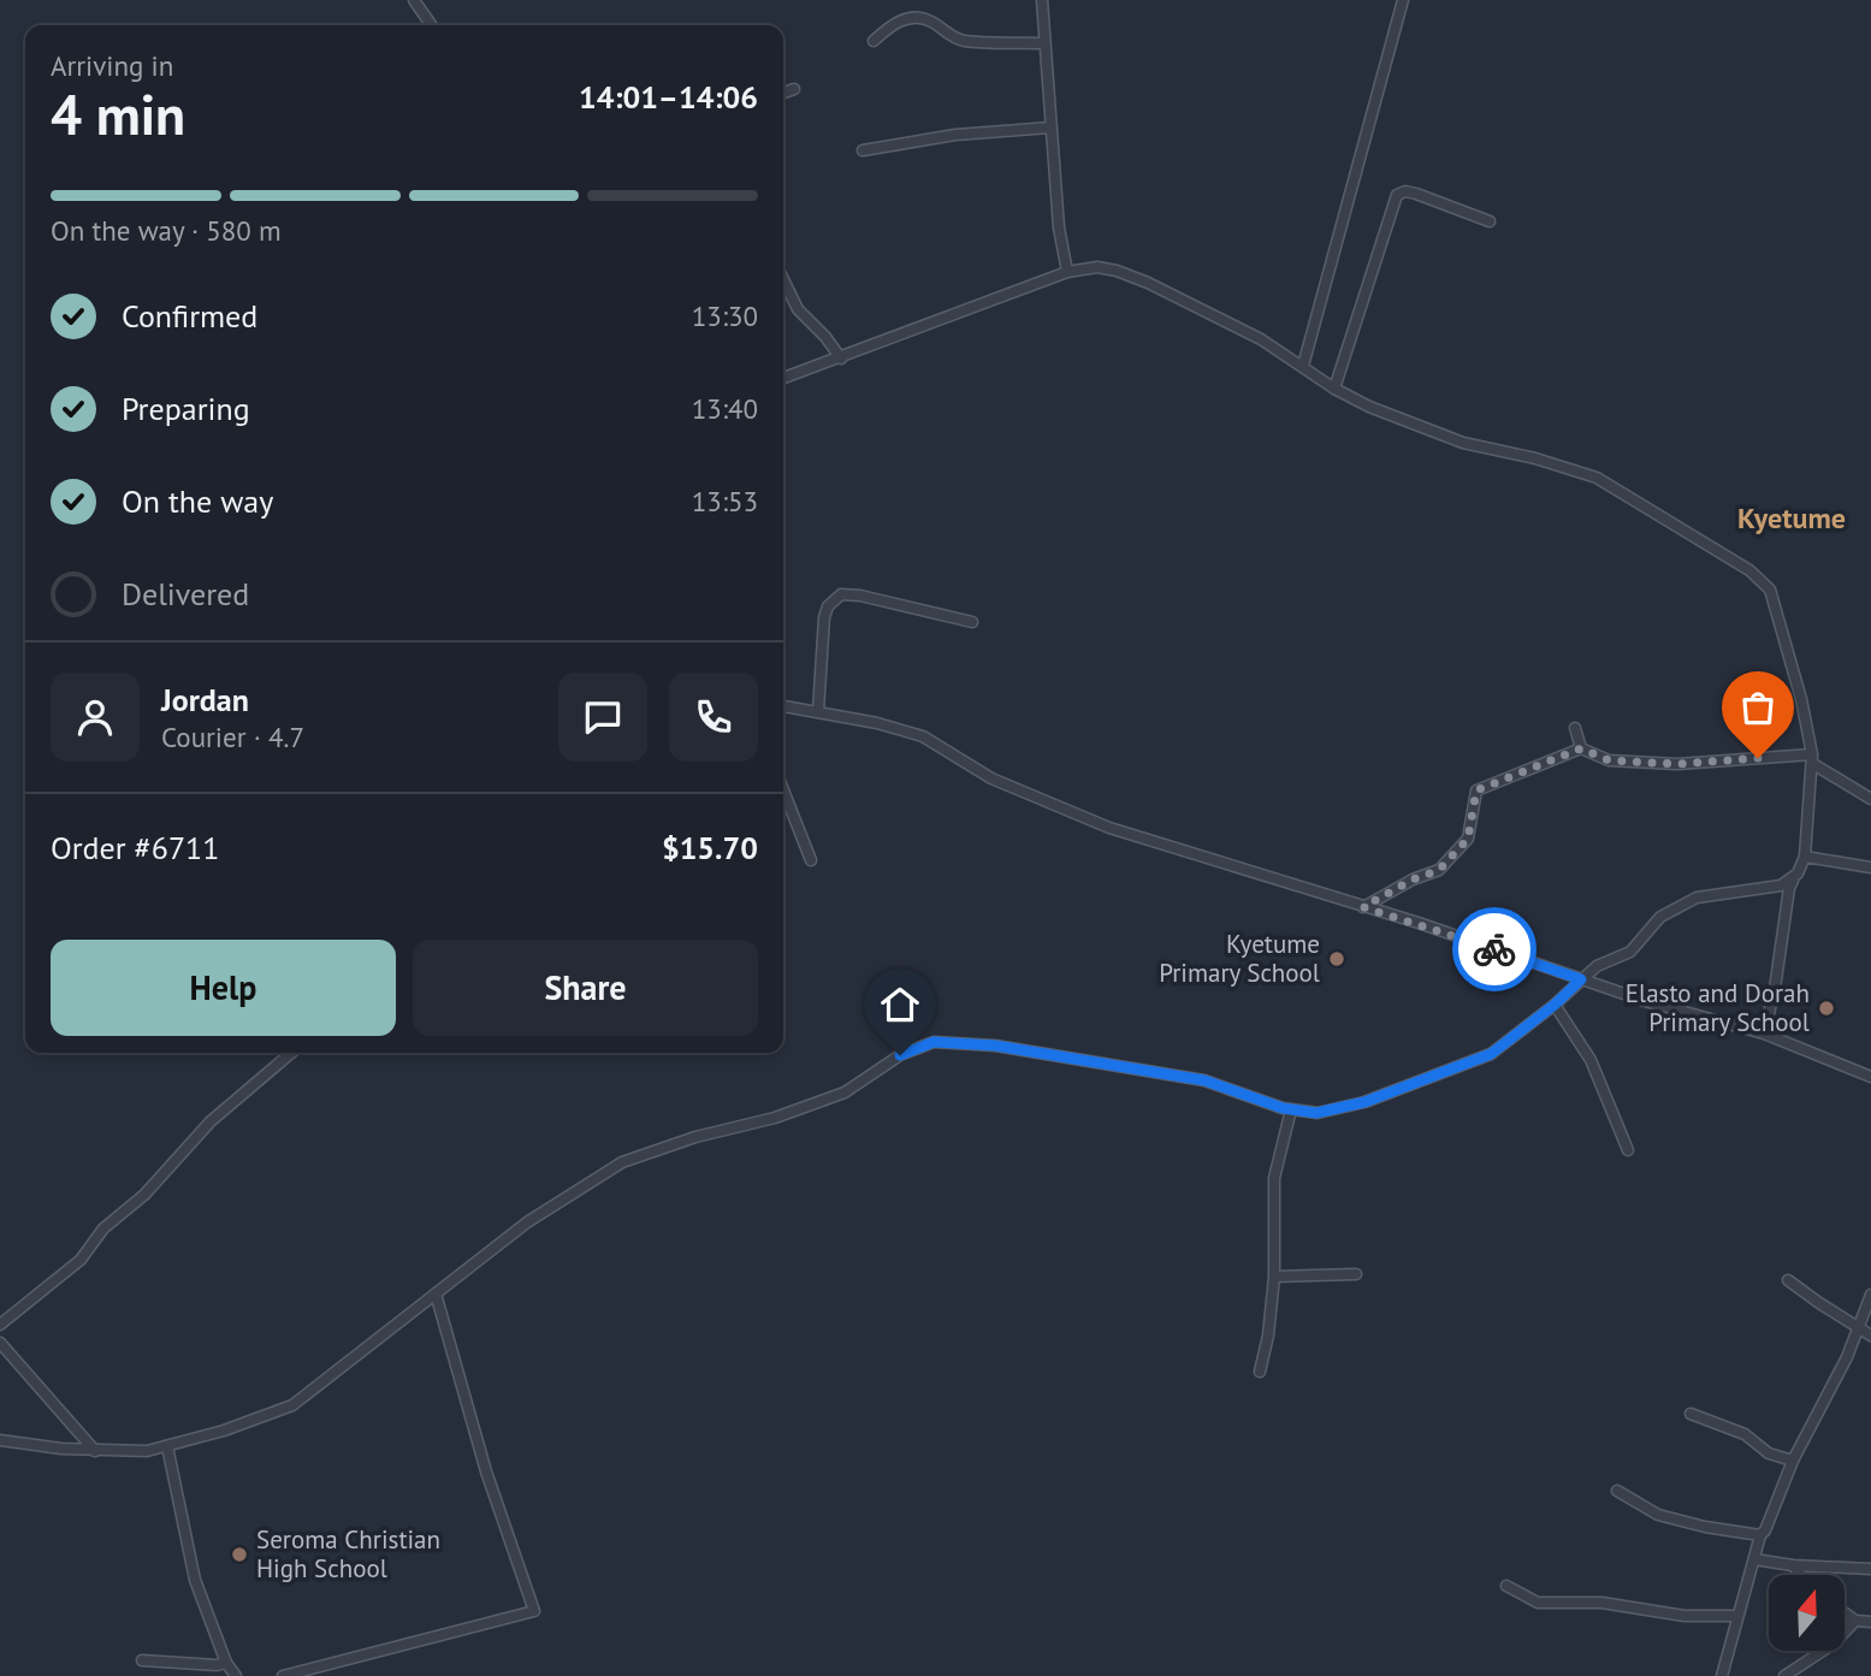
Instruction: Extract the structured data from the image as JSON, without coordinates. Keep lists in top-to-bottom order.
{
  "districts": ["Kyetume"],
  "places": ["Kyetume Primary School", "Elasto and Dorah Primary School", "Seroma Christian High School"],
  "north": "top",
  "page": {
    "heading": ["4 min", "Arriving in", "14:01–14:06"],
    "panel": [
      "Jordan",
      "Courier · 4.7",
      "Order #6711",
      "$15.70"
    ],
    "bar": "On the way · 580 m",
    "list": [
      ["Confirmed", "13:30"],
      ["Preparing", "13:40"],
      ["On the way", "13:53"],
      "Delivered"
    ],
    "buttons": ["Help", "Share"]
  }
}
